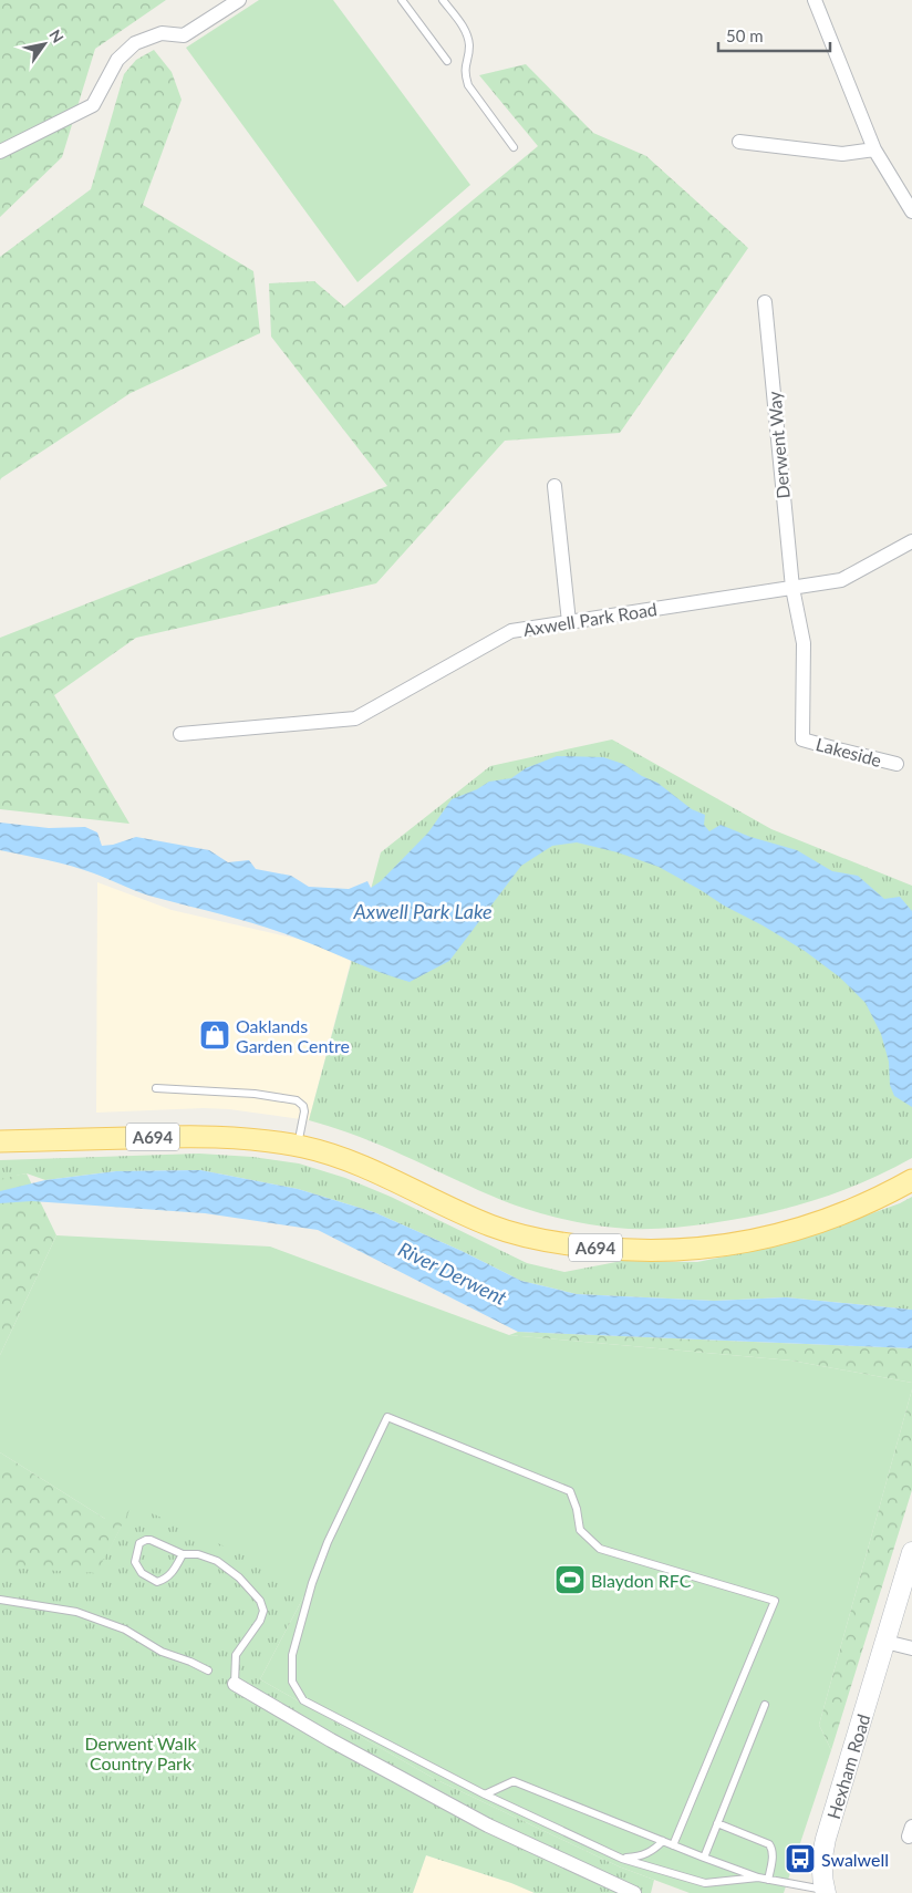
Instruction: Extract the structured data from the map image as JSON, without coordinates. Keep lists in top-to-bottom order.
{
  "streets": {
    "main road": ["A694", "Hexham Road"],
    "street": ["Derwent Way", "Axwell Park Road", "Lakeside"]
  },
  "crossings": [
    ["Derwent Way", "Axwell Park Road"],
    ["Derwent Way", "Lakeside"]
  ],
  "water": ["Axwell Park Lake", "River Derwent"],
  "parks": ["Derwent Walk Country Park"],
  "places": {
    "shop": ["Oaklands Garden Centre"],
    "sports": ["Blaydon RFC"],
    "bus stop": ["Swalwell"]
  },
  "scale_bar": "50 m",
  "north": "top right"
}
